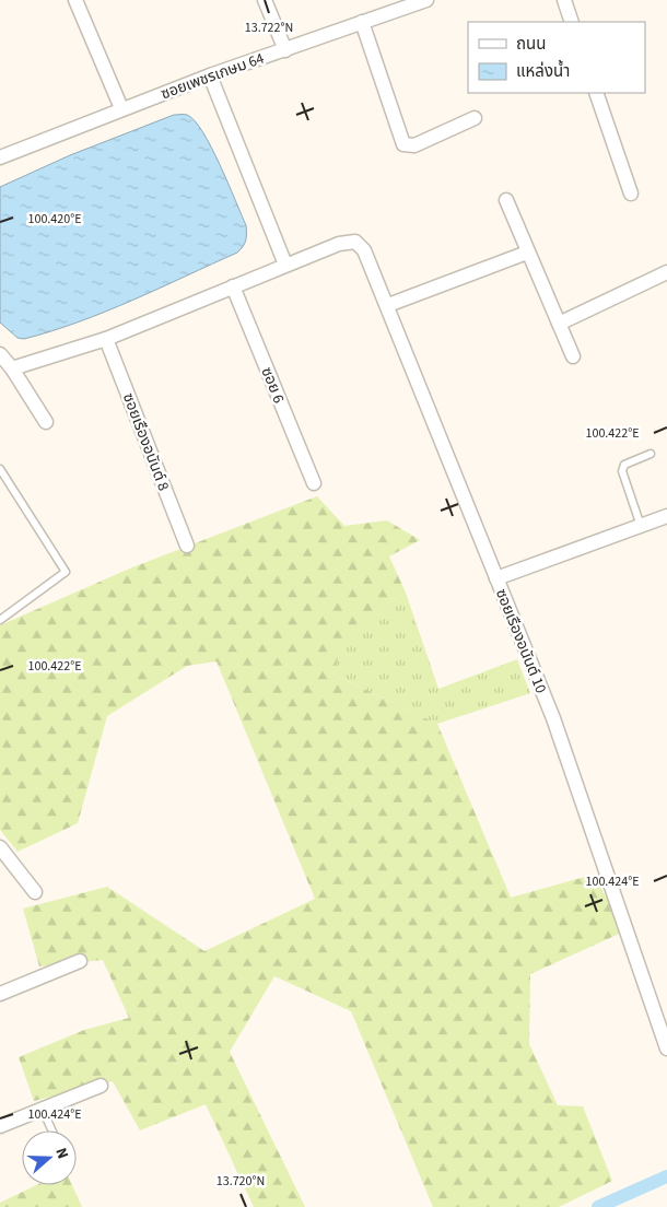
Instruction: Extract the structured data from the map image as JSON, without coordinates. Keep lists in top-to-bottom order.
{
  "streets": {
    "street": [
      "ซอยเพชรเกษม 64",
      "ซอย 6",
      "ซอยเรืองอนันต์ 8",
      "ซอยเรืองอนันต์ 10"
    ]
  },
  "legend": ["ถนน", "แหล่งน้ำ"],
  "north": "right",
  "coordinates": [
    "13.722°N",
    "100.420°E",
    "100.422°E",
    "100.424°E",
    "13.720°N"
  ]
}
